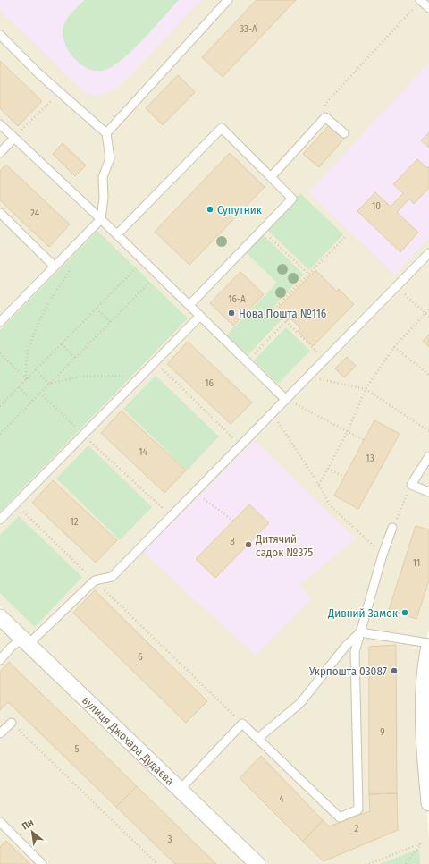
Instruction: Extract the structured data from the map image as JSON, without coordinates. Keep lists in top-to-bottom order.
{
  "streets": {
    "street": ["вулиця Джохара Дудаєва"]
  },
  "places": [
    "Супутник",
    "Нова Пошта №116",
    "Дитячий садок №375",
    "Дивний Замок",
    "Укрпошта 03087"
  ],
  "house_numbers": [
    "33-А",
    "10",
    "24",
    "16-А",
    "16",
    "14",
    "13",
    "12",
    "8",
    "11",
    "6",
    "9",
    "5",
    "4",
    "2",
    "3"
  ],
  "north": "top left"
}
